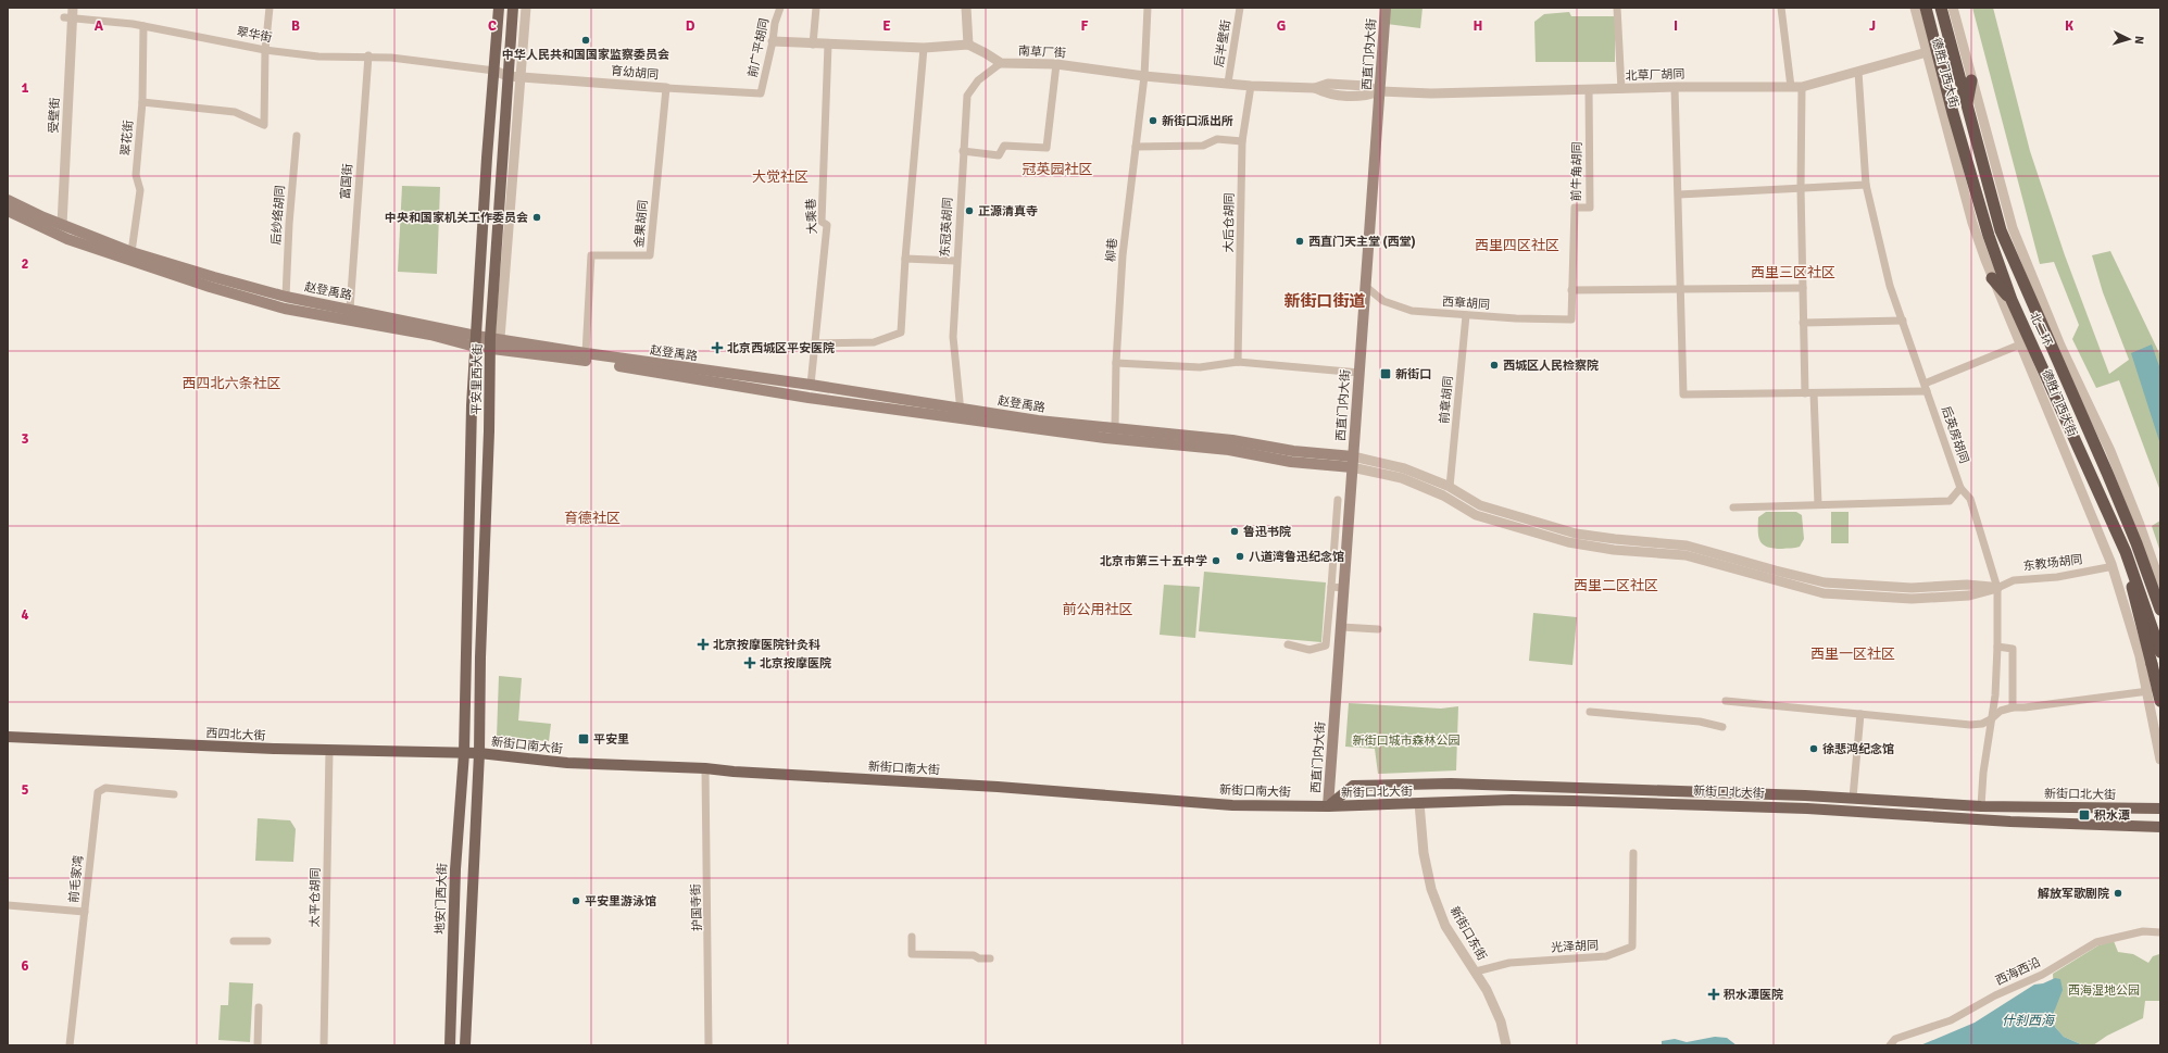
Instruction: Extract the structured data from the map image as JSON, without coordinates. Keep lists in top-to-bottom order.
{
  "streets": {
    "highway": ["北二环"],
    "main road": [
      "西直门内大街",
      "赵登禹路",
      "平安里西大街",
      "西四北大街",
      "新街口南大街",
      "新街口北大街",
      "地安门西大街"
    ],
    "street": [
      "翠华街",
      "后半壁街",
      "前广平胡同",
      "南草厂街",
      "育幼胡同",
      "德胜门西大街",
      "北草厂胡同",
      "受壁街",
      "翠花街",
      "前牛角胡同",
      "富国街",
      "后纱络胡同",
      "大乘巷",
      "大后仓胡同",
      "金果胡同",
      "东冠英胡同",
      "柳巷",
      "西章胡同",
      "前章胡同",
      "后英房胡同",
      "东教场胡同",
      "前毛家湾",
      "太平仓胡同",
      "护国寺街",
      "新街口东街",
      "光泽胡同",
      "西海西沿"
    ]
  },
  "crossings": [
    ["翠华街", "受壁街"],
    ["翠华街", "翠花街"],
    ["翠华街", "富国街"],
    ["翠华街", "平安里西大街"],
    ["后半壁街", "南草厂街"],
    ["前广平胡同", "南草厂街"],
    ["前广平胡同", "育幼胡同"],
    ["南草厂街", "西直门内大街"],
    ["南草厂街", "北草厂胡同"],
    ["南草厂街", "大乘巷"],
    ["南草厂街", "大后仓胡同"],
    ["南草厂街", "东冠英胡同"],
    ["南草厂街", "柳巷"],
    ["西直门内大街", "北草厂胡同"],
    ["西直门内大街", "赵登禹路"],
    ["西直门内大街", "西章胡同"],
    ["西直门内大街", "新街口南大街"],
    ["西直门内大街", "新街口北大街"],
    ["育幼胡同", "金果胡同"],
    ["育幼胡同", "平安里西大街"],
    ["德胜门西大街", "北草厂胡同"],
    ["德胜门西大街", "东教场胡同"],
    ["北草厂胡同", "前牛角胡同"],
    ["北草厂胡同", "后英房胡同"],
    ["受壁街", "赵登禹路"],
    ["翠花街", "赵登禹路"],
    ["前牛角胡同", "西章胡同"],
    ["富国街", "赵登禹路"],
    ["后纱络胡同", "赵登禹路"],
    ["大乘巷", "赵登禹路"],
    ["金果胡同", "赵登禹路"],
    ["东冠英胡同", "赵登禹路"],
    ["柳巷", "赵登禹路"],
    ["赵登禹路", "平安里西大街"],
    ["西章胡同", "前章胡同"],
    ["平安里西大街", "西四北大街"],
    ["平安里西大街", "新街口南大街"],
    ["平安里西大街", "地安门西大街"],
    ["后英房胡同", "东教场胡同"],
    ["后英房胡同", "新街口北大街"],
    ["西四北大街", "新街口南大街"],
    ["西四北大街", "太平仓胡同"],
    ["西四北大街", "地安门西大街"],
    ["新街口南大街", "新街口北大街"],
    ["新街口南大街", "地安门西大街"],
    ["新街口南大街", "护国寺街"],
    ["新街口北大街", "新街口东街"],
    ["新街口东街", "光泽胡同"]
  ],
  "districts": [
    "冠英园社区",
    "大觉社区",
    "西里四区社区",
    "西里三区社区",
    "新街口街道",
    "西四北六条社区",
    "育德社区",
    "西里二区社区",
    "前公用社区",
    "西里一区社区"
  ],
  "water": ["什刹西海"],
  "parks": ["新街口城市森林公园", "西海湿地公园"],
  "places": {
    "other": [
      "中华人民共和国国家监察委员会",
      "新街口派出所",
      "正源清真寺",
      "中央和国家机关工作委员会",
      "西直门天主堂 (西堂)",
      "西城区人民检察院",
      "鲁迅书院",
      "八道湾鲁迅纪念馆",
      "北京市第三十五中学",
      "徐悲鸿纪念馆",
      "解放军歌剧院",
      "平安里游泳馆"
    ],
    "health": [
      "北京西城区平安医院",
      "北京按摩医院针灸科",
      "北京按摩医院",
      "积水潭医院"
    ],
    "transit": ["新街口", "平安里", "积水潭"]
  },
  "north": "right",
  "grid": {
    "columns": [
      "A",
      "B",
      "C",
      "D",
      "E",
      "F",
      "G",
      "H",
      "I",
      "J",
      "K"
    ],
    "rows": [
      "1",
      "2",
      "3",
      "4",
      "5",
      "6"
    ]
  }
}
